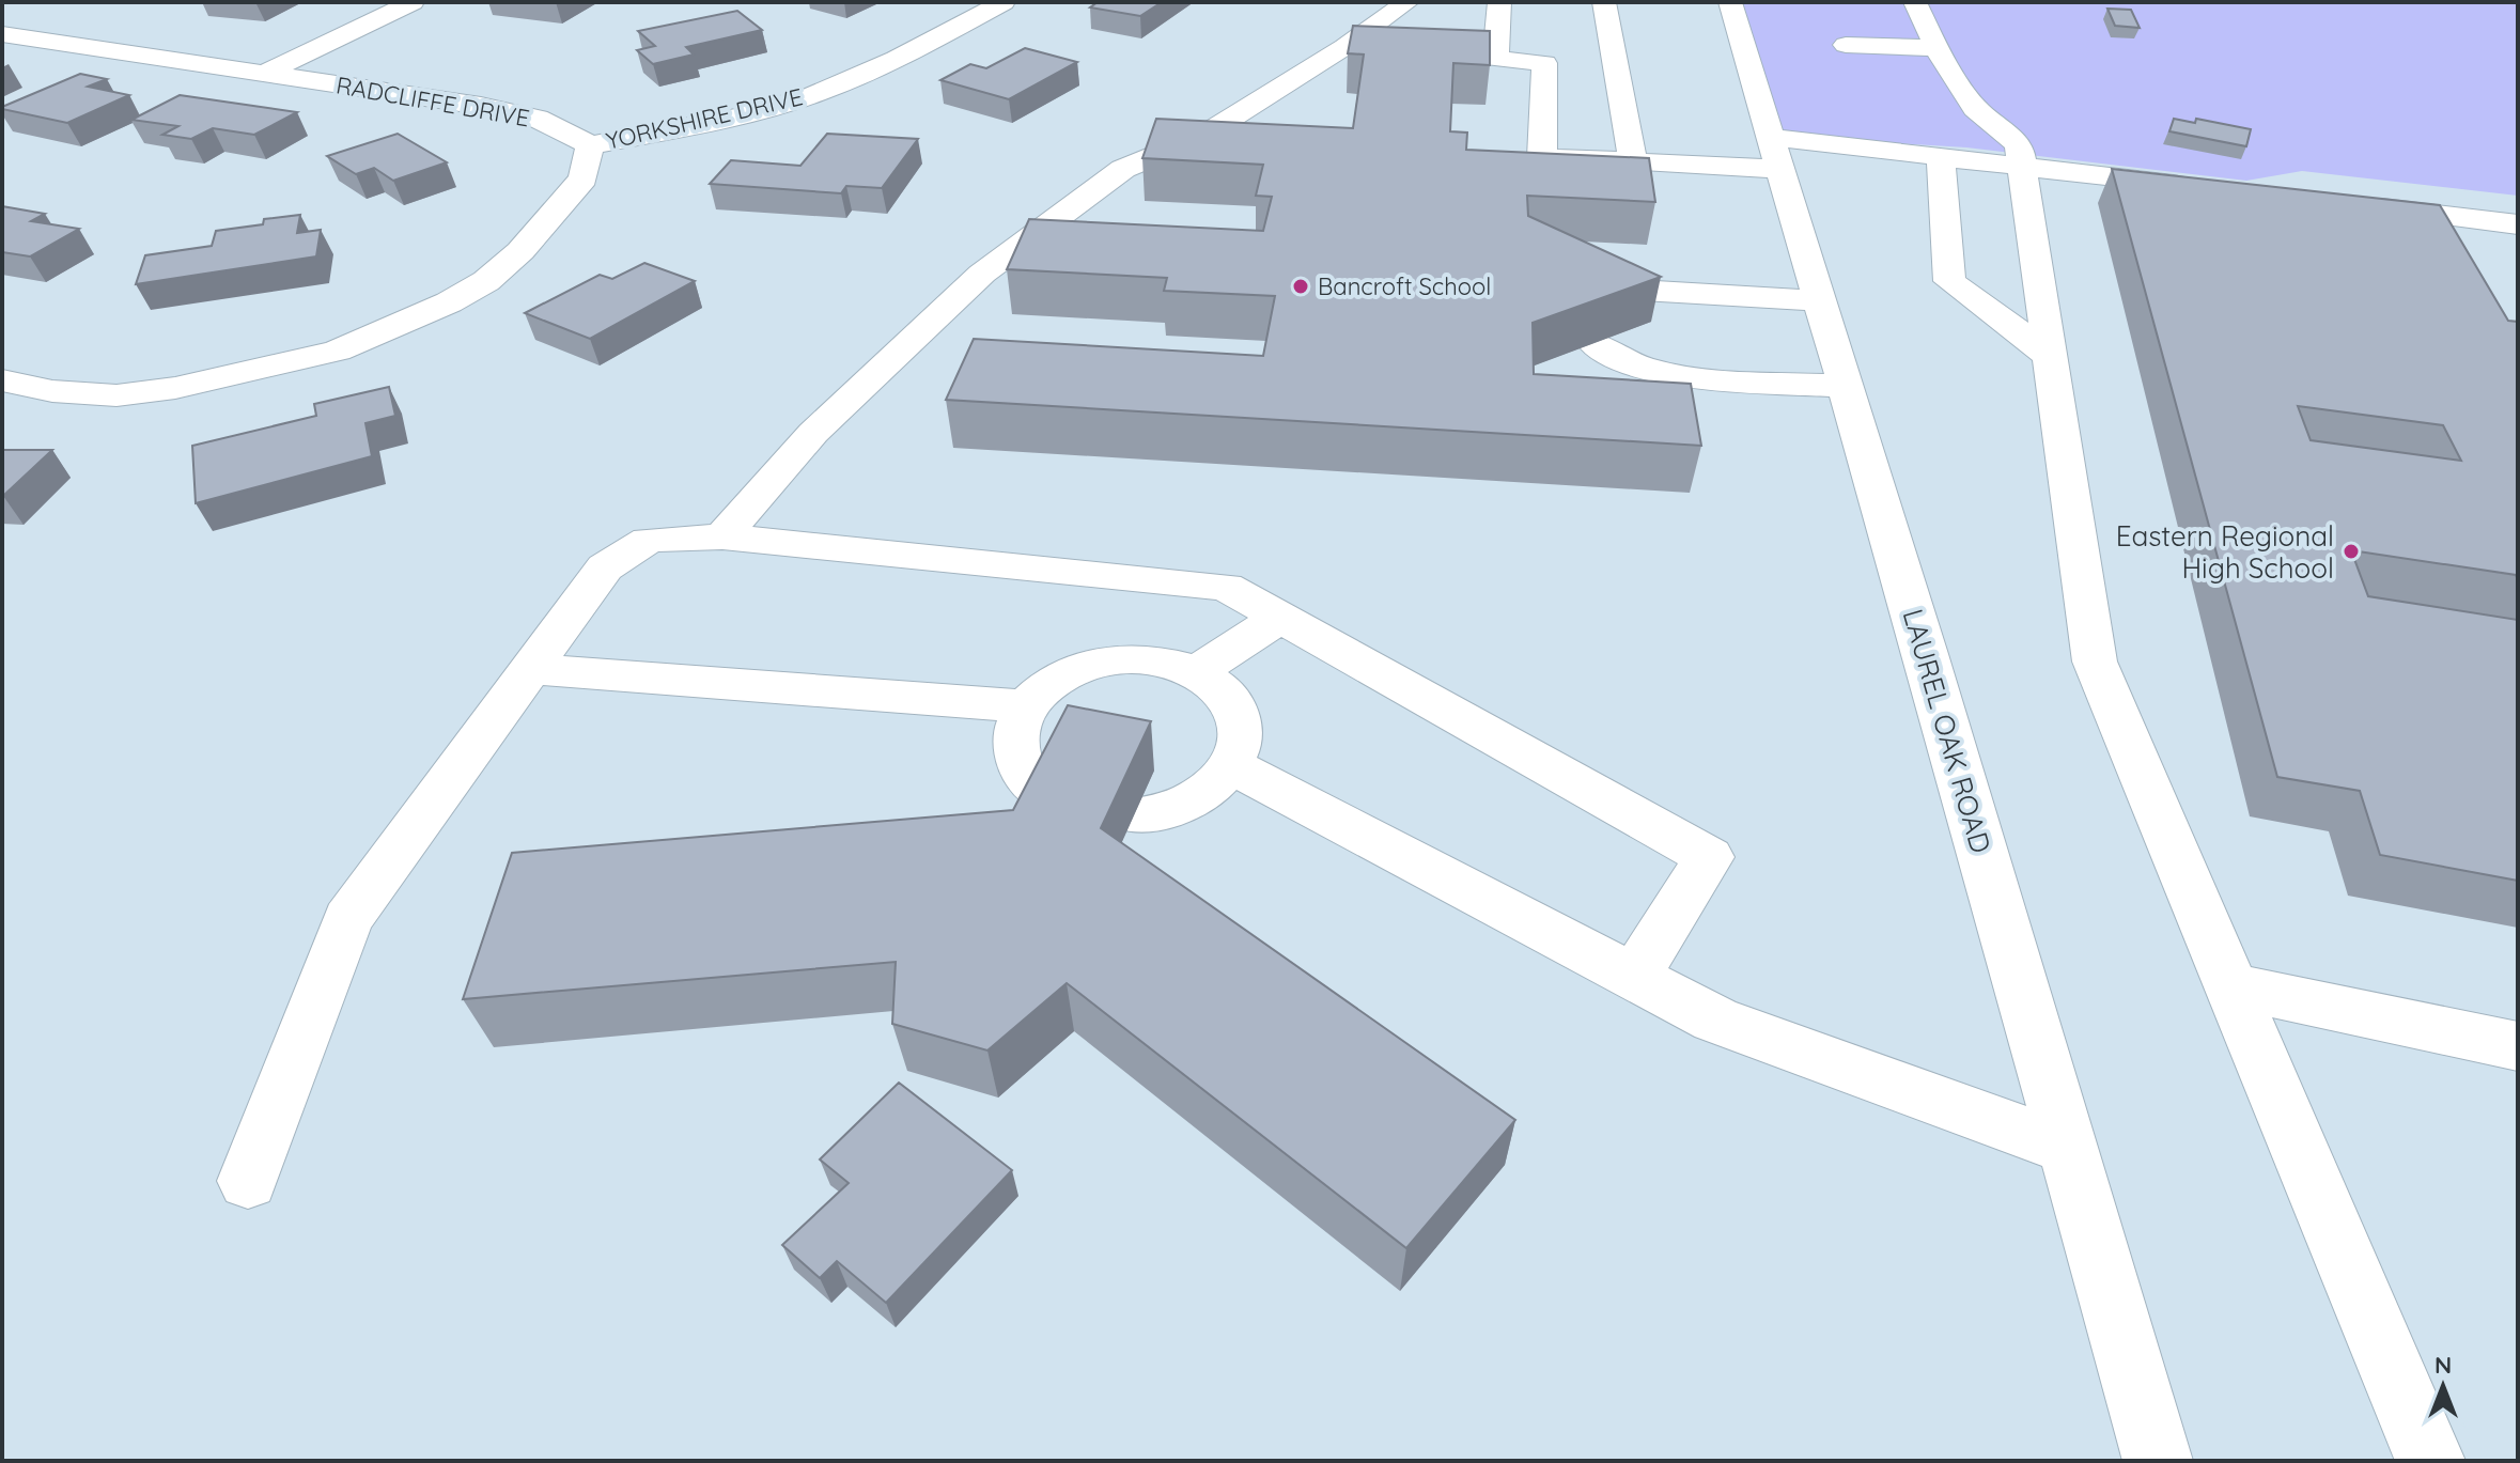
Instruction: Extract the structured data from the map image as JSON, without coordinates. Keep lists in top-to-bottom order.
{
  "streets": {
    "street": ["RADCLIFFE DRIVE", "YORKSHIRE DRIVE", "LAUREL OAK ROAD"]
  },
  "crossings": [
    ["RADCLIFFE DRIVE", "YORKSHIRE DRIVE"]
  ],
  "places": ["Bancroft School", "Eastern Regional High School"],
  "north": "top"
}
